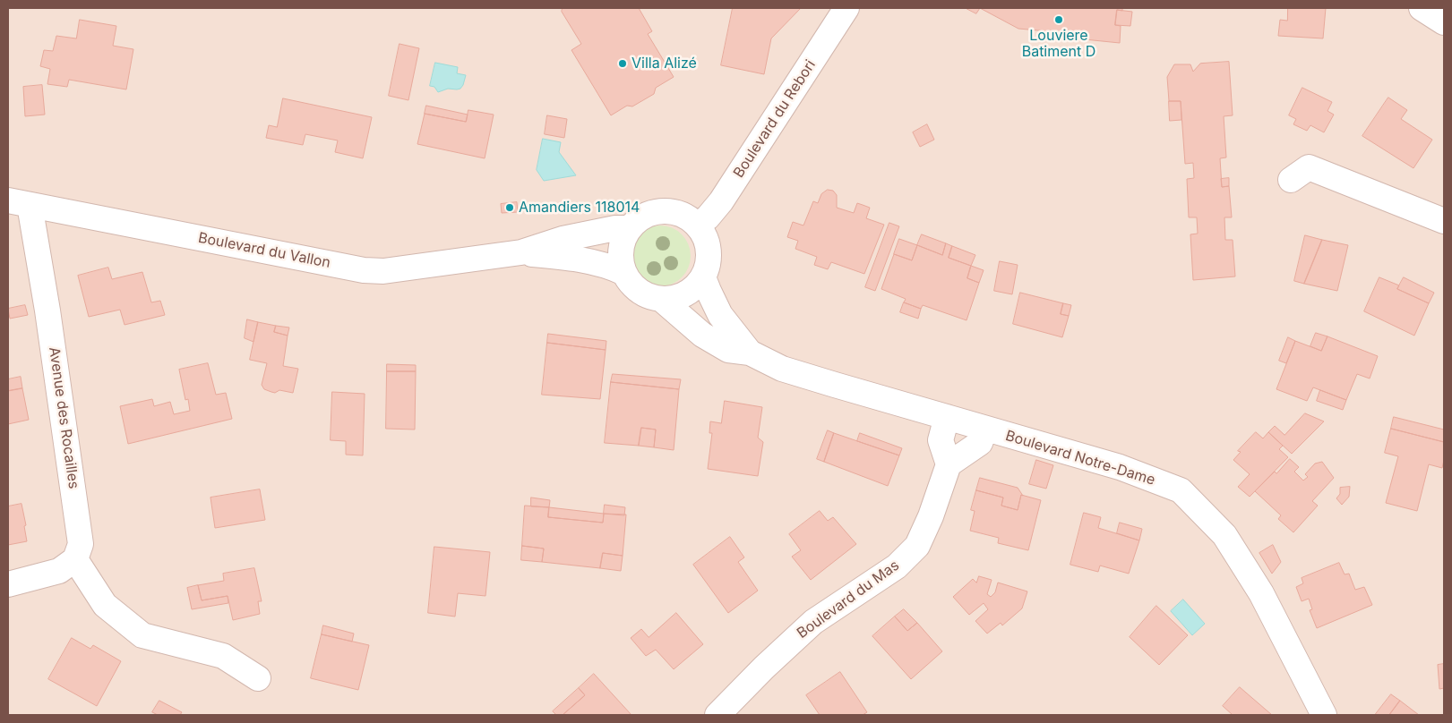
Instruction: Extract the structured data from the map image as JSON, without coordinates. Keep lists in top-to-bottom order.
{
  "streets": {
    "street": [
      "Boulevard du Rebori",
      "Boulevard du Vallon",
      "Avenue des Rocailles",
      "Boulevard Notre-Dame",
      "Boulevard du Mas"
    ]
  },
  "crossings": [
    ["Boulevard du Rebori", "Boulevard du Vallon"],
    ["Boulevard du Rebori", "Boulevard Notre-Dame"],
    ["Boulevard du Vallon", "Avenue des Rocailles"],
    ["Boulevard du Vallon", "Boulevard Notre-Dame"]
  ],
  "places": ["Louviere Batiment D", "Villa Alizé", "Amandiers 118014"]
}
